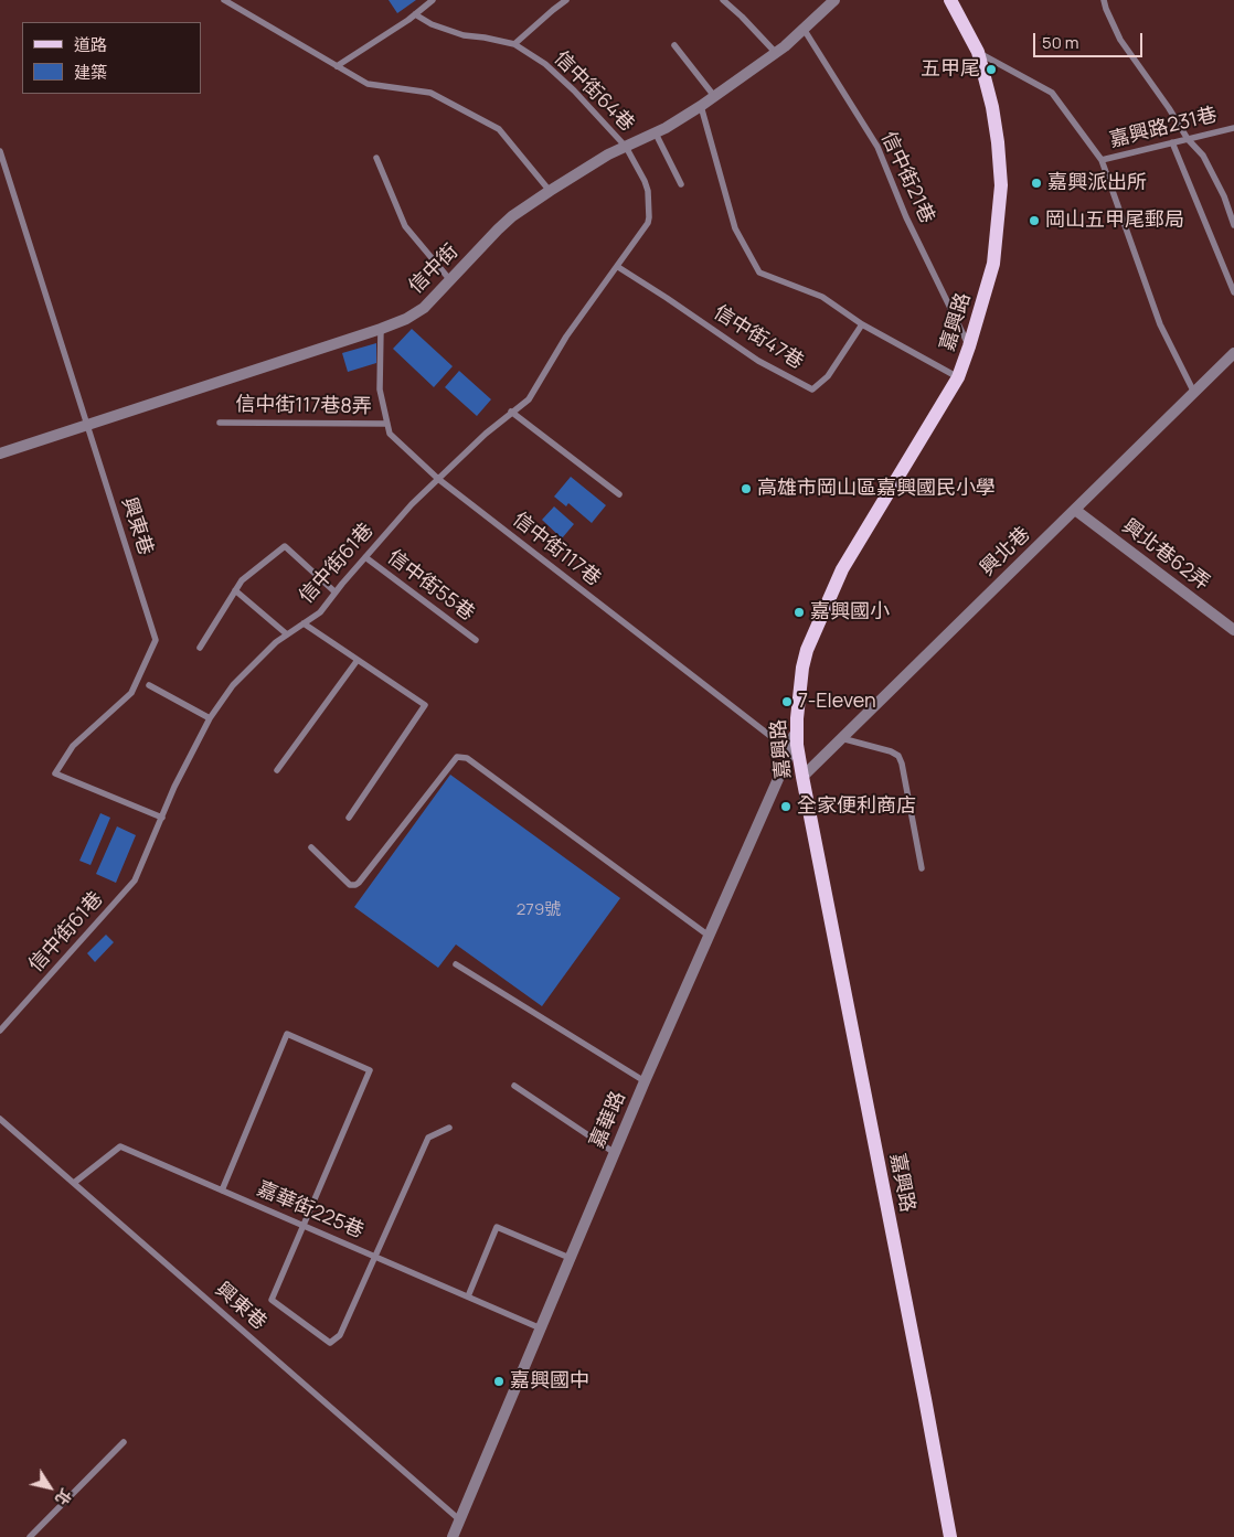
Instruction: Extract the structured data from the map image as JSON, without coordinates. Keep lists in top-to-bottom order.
{
  "streets": {
    "main road": ["嘉興路"],
    "street": [
      "信中街",
      "興北巷",
      "興北巷62弄",
      "嘉華路"
    ],
    "lane": [
      "信中街64巷",
      "嘉興路231巷",
      "信中街21巷",
      "信中街47巷",
      "信中街117巷8弄",
      "興東巷",
      "信中街117巷",
      "信中街61巷",
      "信中街55巷",
      "嘉華街225巷"
    ]
  },
  "crossings": [
    ["信中街64巷", "信中街"],
    ["信中街64巷", "信中街61巷"],
    ["信中街21巷", "信中街"],
    ["信中街21巷", "嘉興路"],
    ["信中街", "興東巷"],
    ["信中街", "信中街117巷"],
    ["信中街", "信中街61巷"],
    ["嘉興路", "興北巷"],
    ["嘉興路", "嘉華路"],
    ["信中街47巷", "信中街61巷"],
    ["信中街117巷8弄", "信中街117巷"],
    ["興東巷", "信中街61巷"],
    ["興東巷", "嘉華路"],
    ["興東巷", "嘉華街225巷"],
    ["信中街117巷", "信中街61巷"],
    ["信中街117巷", "嘉華路"],
    ["興北巷", "興北巷62弄"],
    ["信中街61巷", "信中街55巷"],
    ["嘉華路", "嘉華街225巷"]
  ],
  "places": [
    "五甲尾",
    "嘉興派出所",
    "岡山五甲尾郵局",
    "高雄市岡山區嘉興國民小學",
    "嘉興國小",
    "7-Eleven",
    "全家便利商店",
    "嘉興國中"
  ],
  "house_numbers": ["279號"],
  "legend": ["道路", "建築"],
  "scale_bar": "50 m",
  "north": "bottom right"
}
